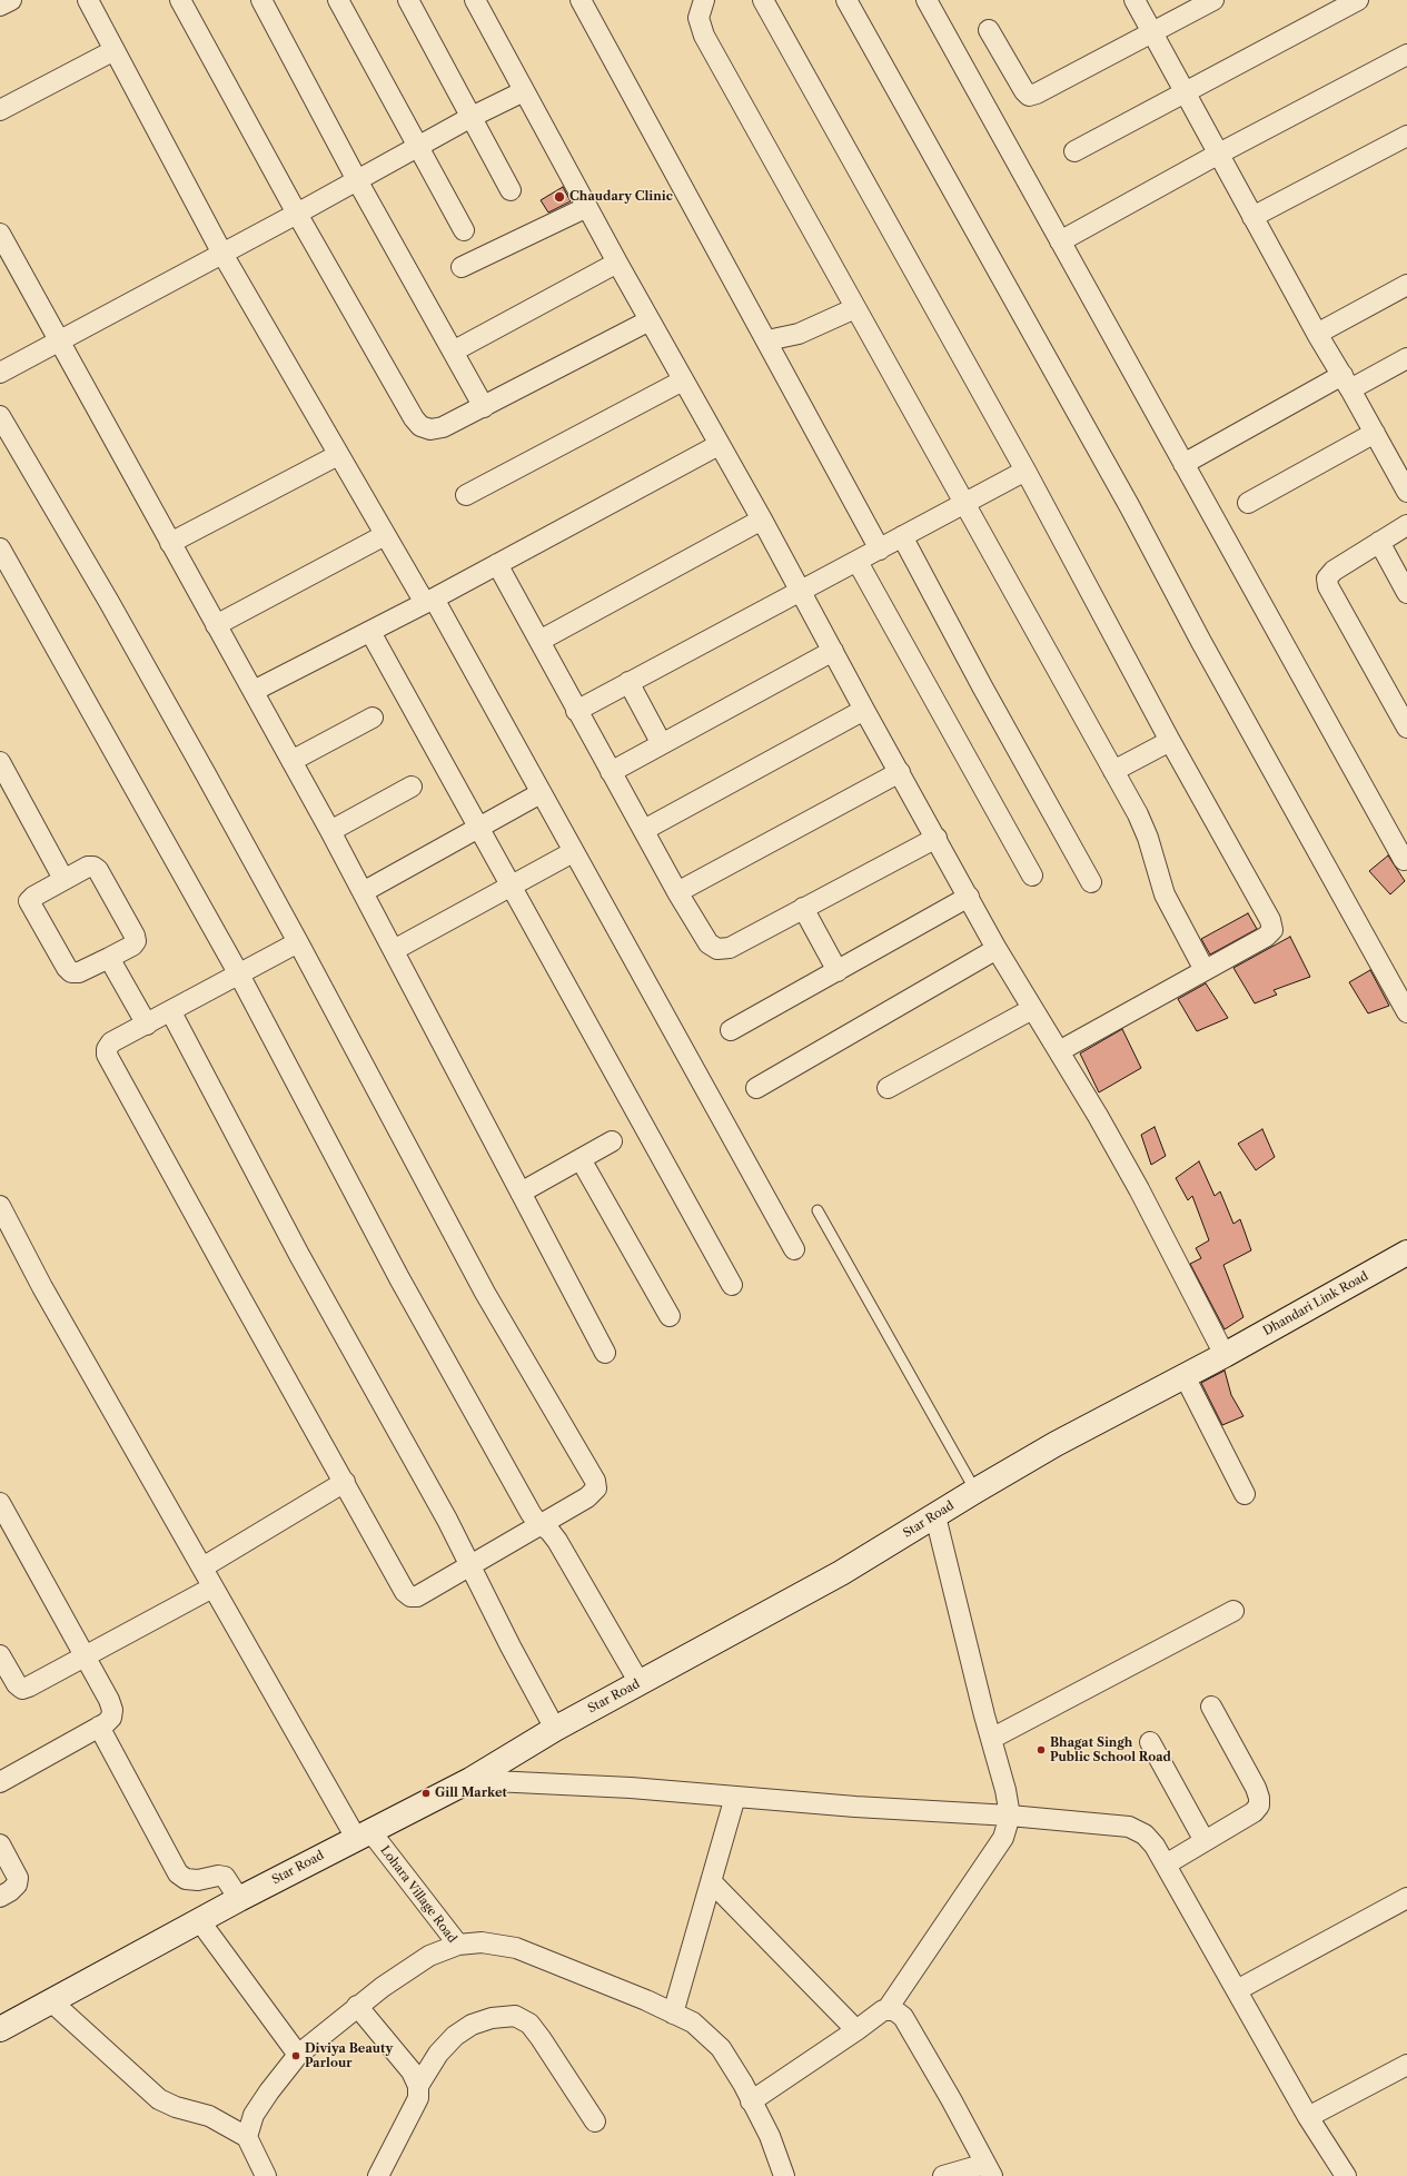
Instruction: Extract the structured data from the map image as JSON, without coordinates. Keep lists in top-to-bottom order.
{
  "streets": {
    "street": ["Dhandari Link Road", "Star Road", "Lohara Village Road"]
  },
  "crossings": [
    ["Dhandari Link Road", "Star Road"],
    ["Star Road", "Lohara Village Road"]
  ],
  "places": [
    "Chaudary Clinic",
    "Bhagat Singh Public School Road",
    "Gill Market",
    "Diviya Beauty Parlour"
  ]
}
